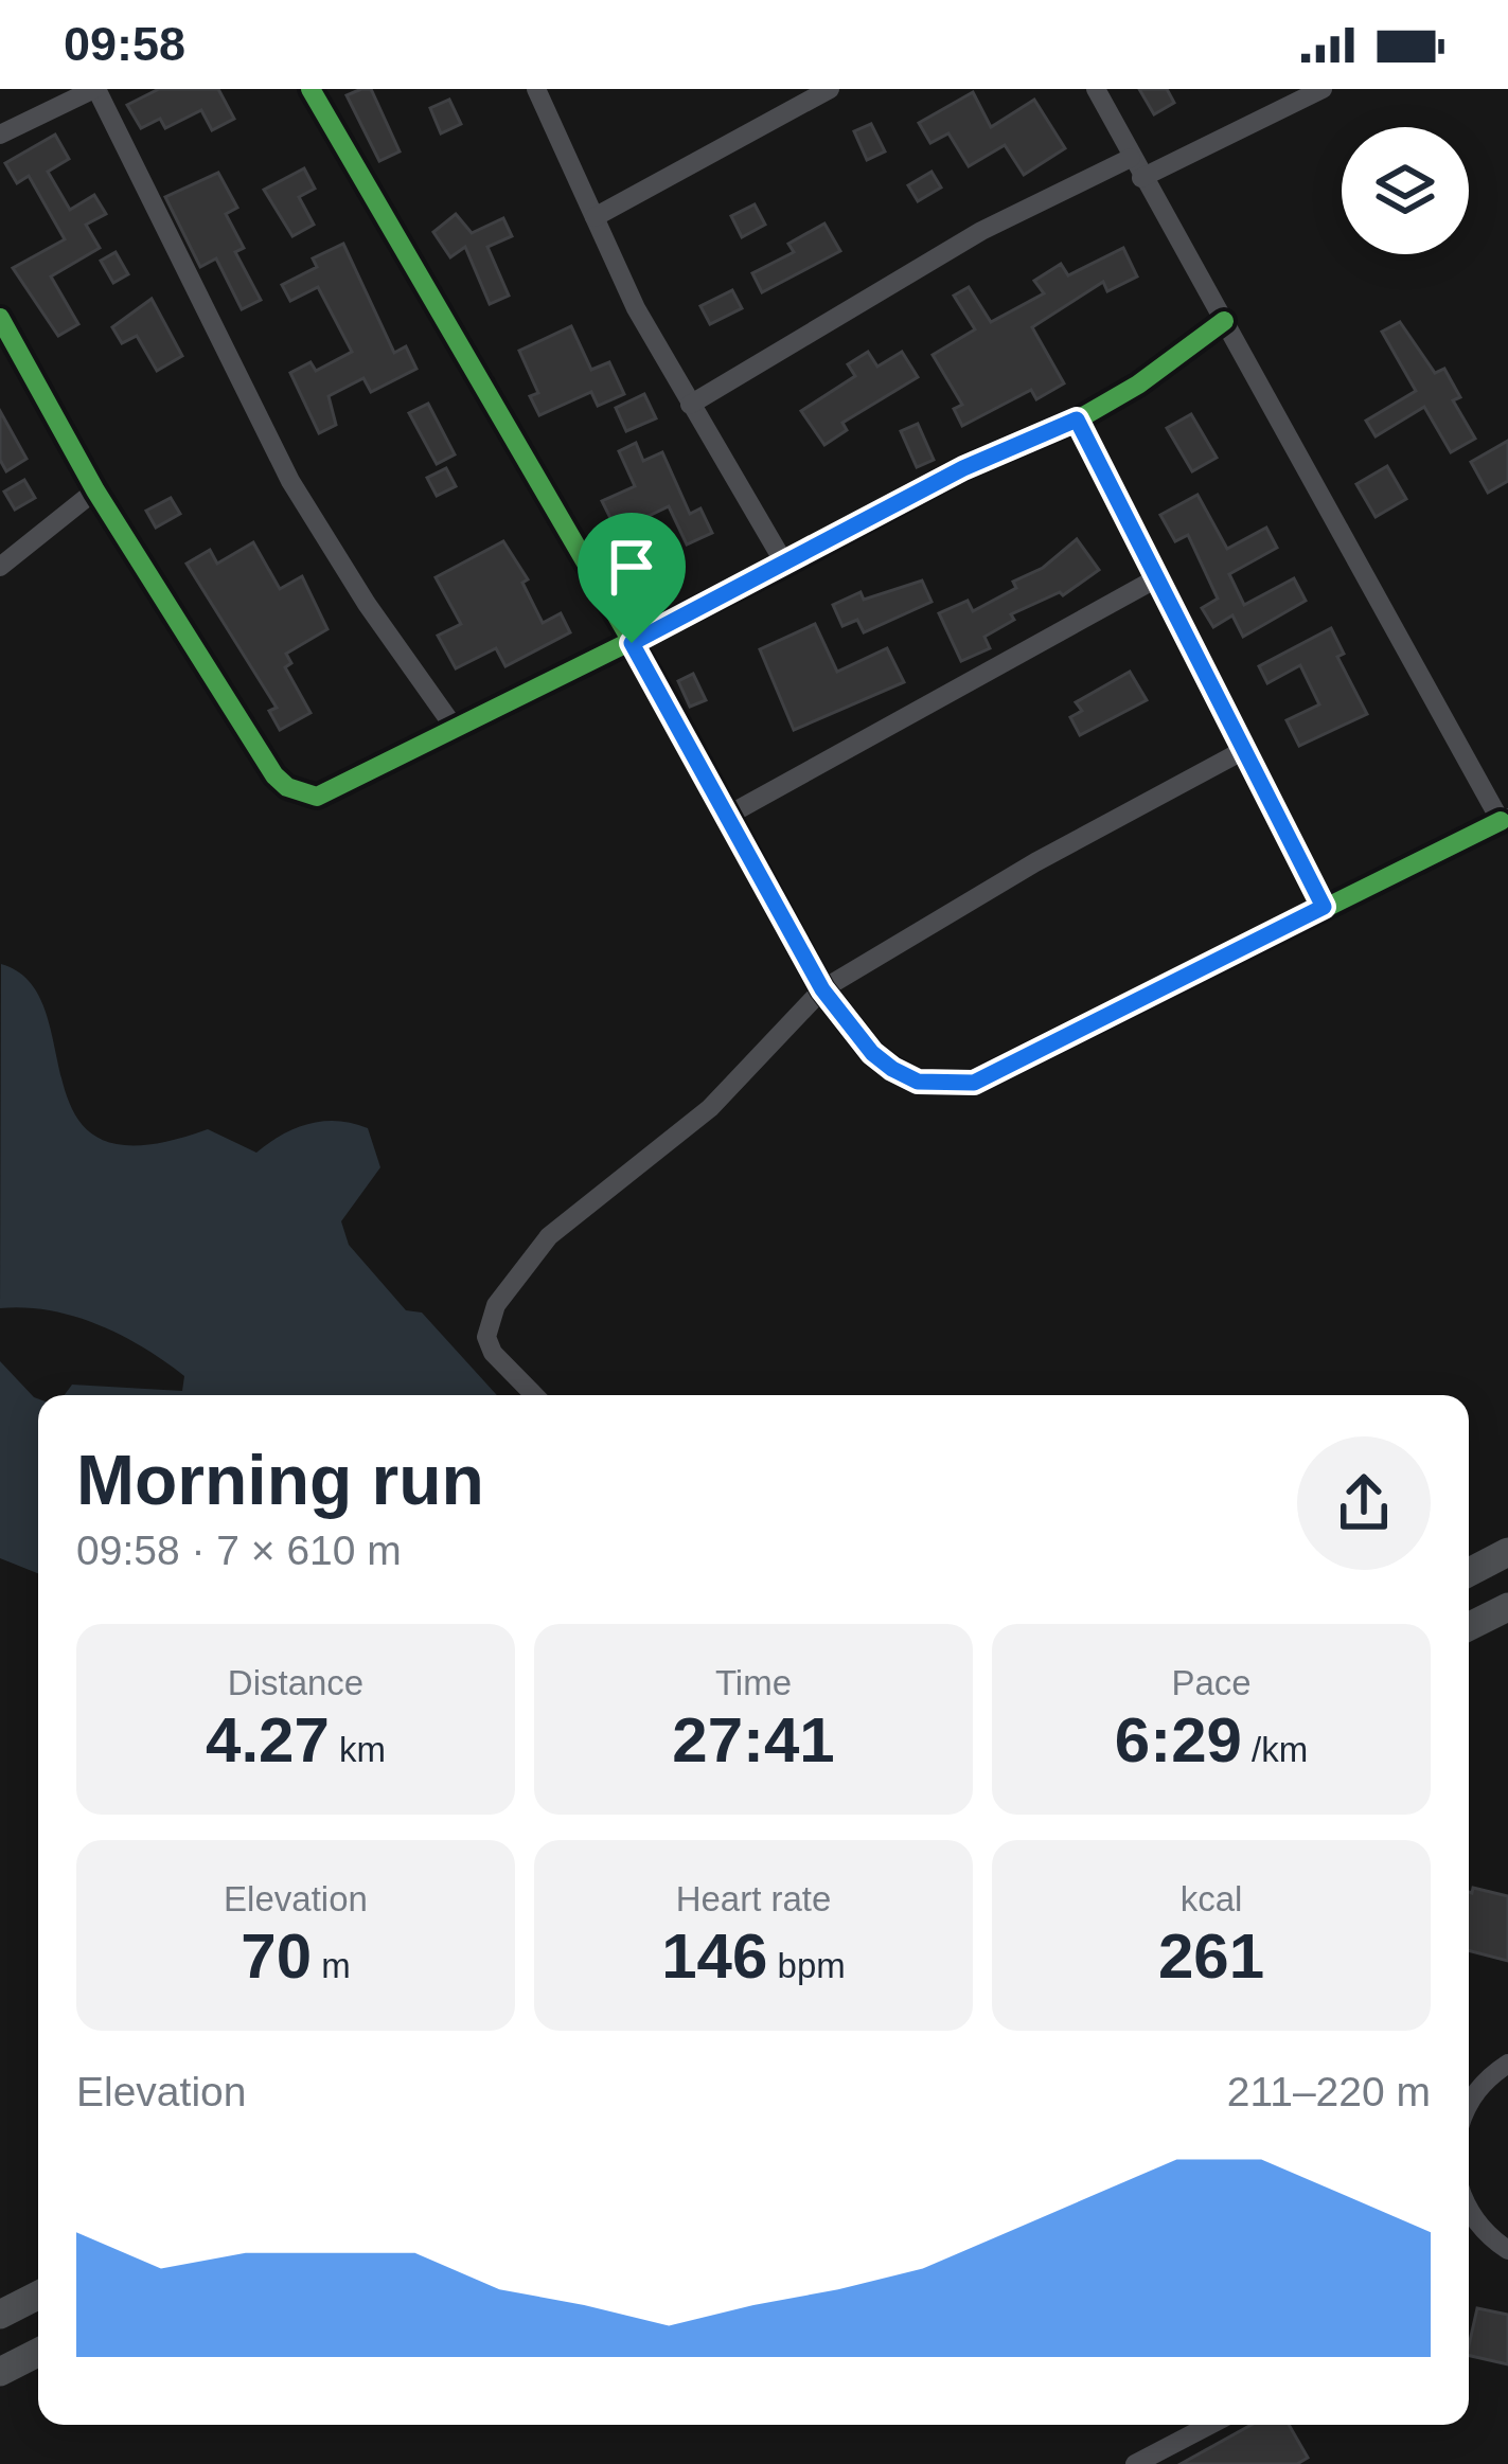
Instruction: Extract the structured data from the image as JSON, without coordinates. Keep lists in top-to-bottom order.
{
  "page": {
    "status": "09:58",
    "heading": ["Morning run", "09:58 · 7 × 610 m"],
    "stats": [
      ["Distance", "4.27 km"],
      ["Time", "27:41"],
      ["Pace", "6:29 /km"],
      ["Elevation", "70 m"],
      ["Heart rate", "146 bpm"],
      ["kcal", "261"]
    ],
    "chart": ["Elevation", "211–220 m"]
  }
}
